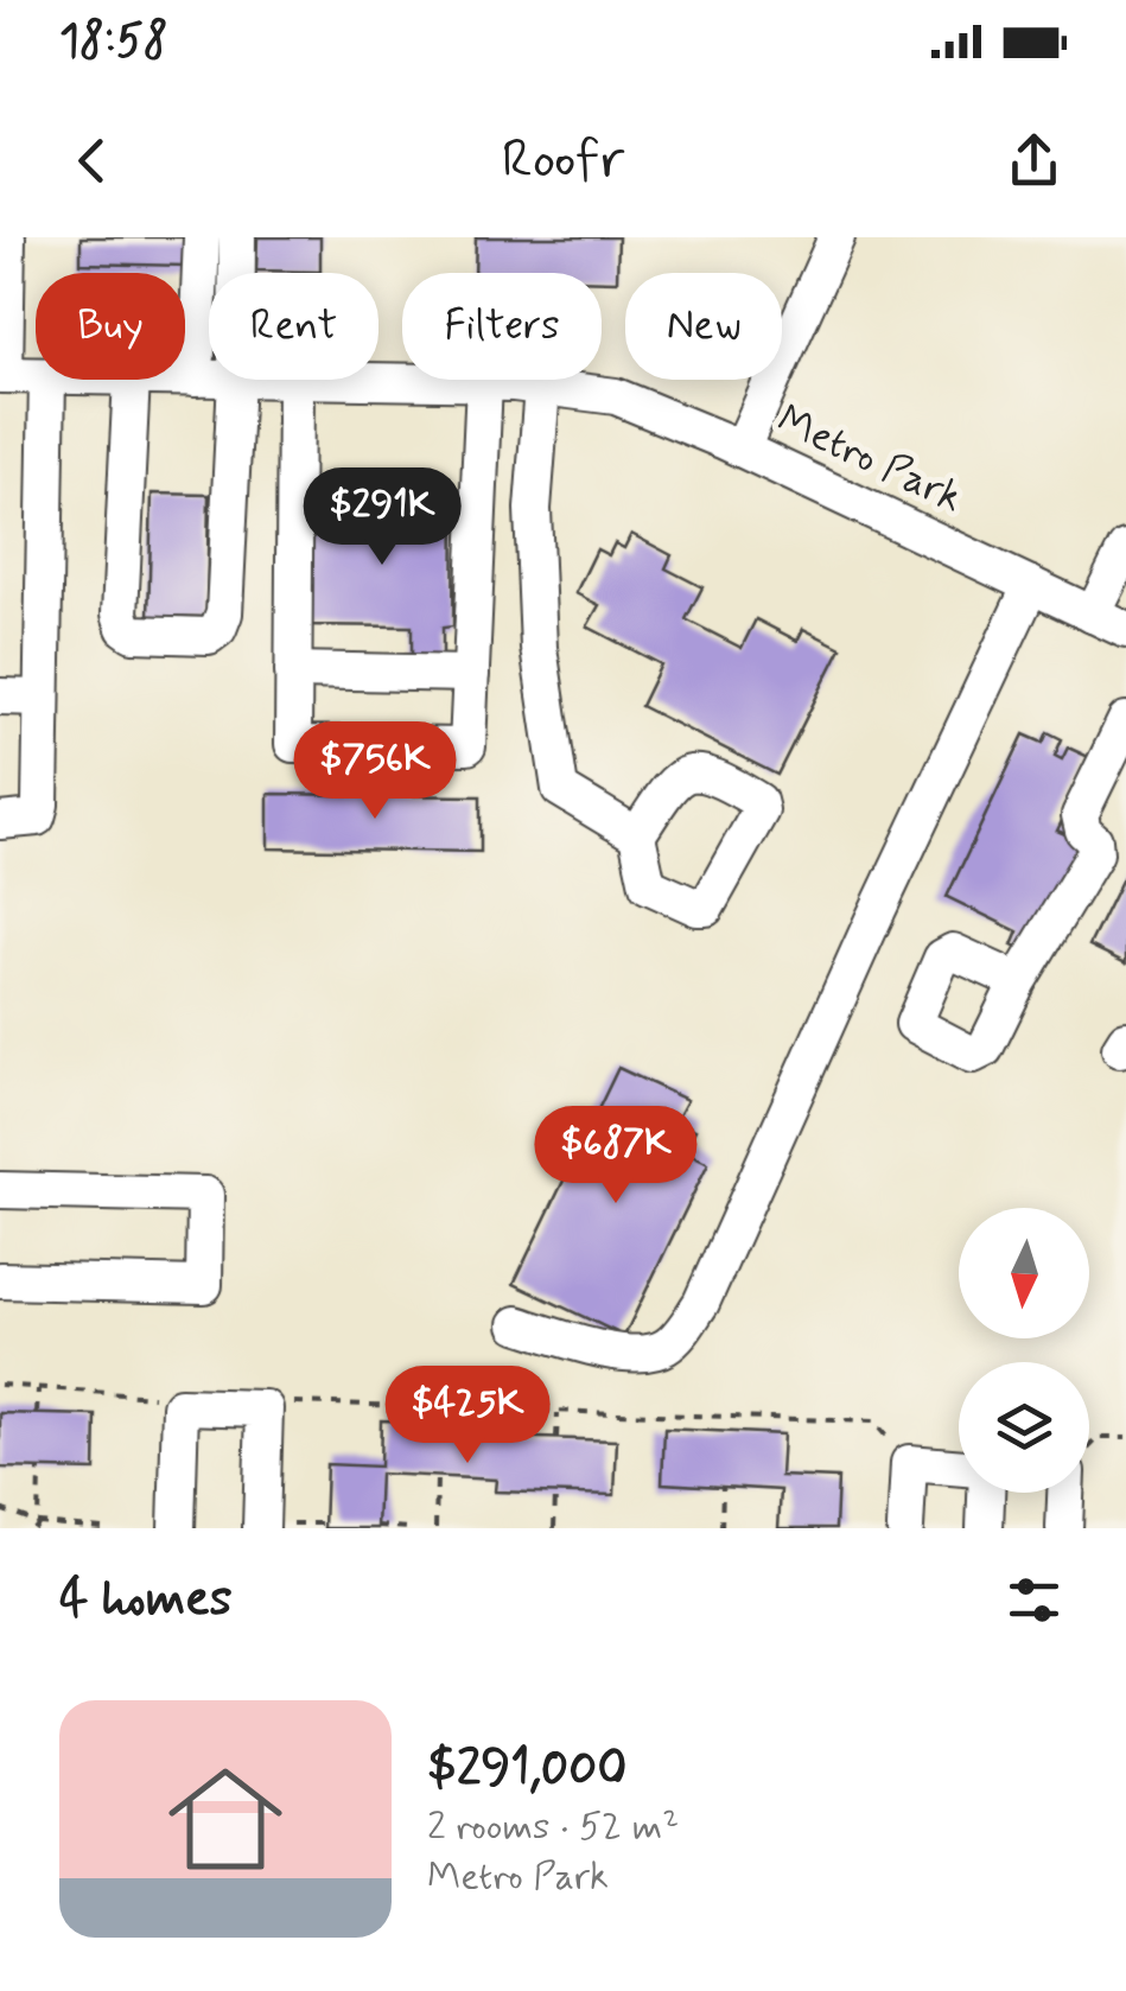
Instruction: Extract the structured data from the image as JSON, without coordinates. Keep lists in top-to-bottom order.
{
  "streets": {
    "street": ["Metro Park"]
  },
  "north": "bottom",
  "page": {
    "status": "18:58",
    "header": "Roofr",
    "chip": [
      "Buy",
      "Rent",
      "Filters",
      "New"
    ],
    "price": [
      "$291K",
      "$756K",
      "$687K",
      "$425K"
    ],
    "heading": "4 homes",
    "list": [
      {
        "name": "$291,000",
        "note": "2 rooms · 52 m² · Metro Park"
      }
    ]
  }
}
